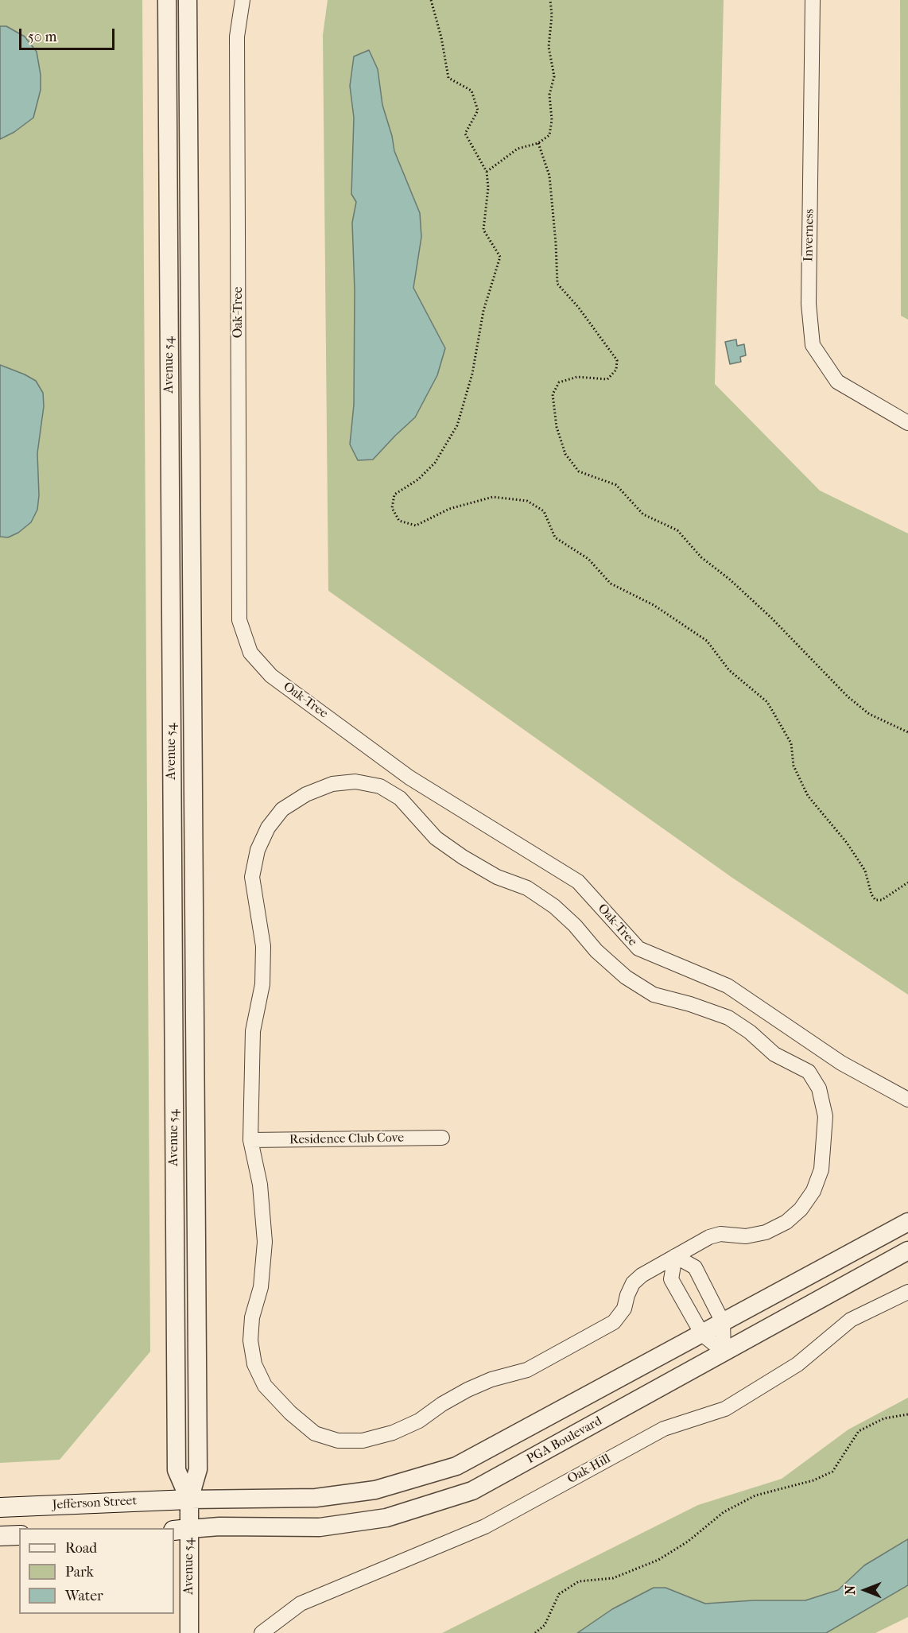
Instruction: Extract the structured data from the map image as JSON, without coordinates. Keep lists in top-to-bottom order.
{
  "streets": {
    "main road": ["Jefferson Street"],
    "street": [
      "Inverness",
      "Oak-Tree",
      "Avenue 54",
      "Residence Club Cove",
      "PGA Boulevard",
      "Oak-Hill"
    ]
  },
  "crossings": [
    ["Avenue 54", "PGA Boulevard"],
    ["Avenue 54", "Jefferson Street"]
  ],
  "legend": ["Road", "Park", "Water"],
  "scale_bar": "50 m",
  "north": "left"
}
